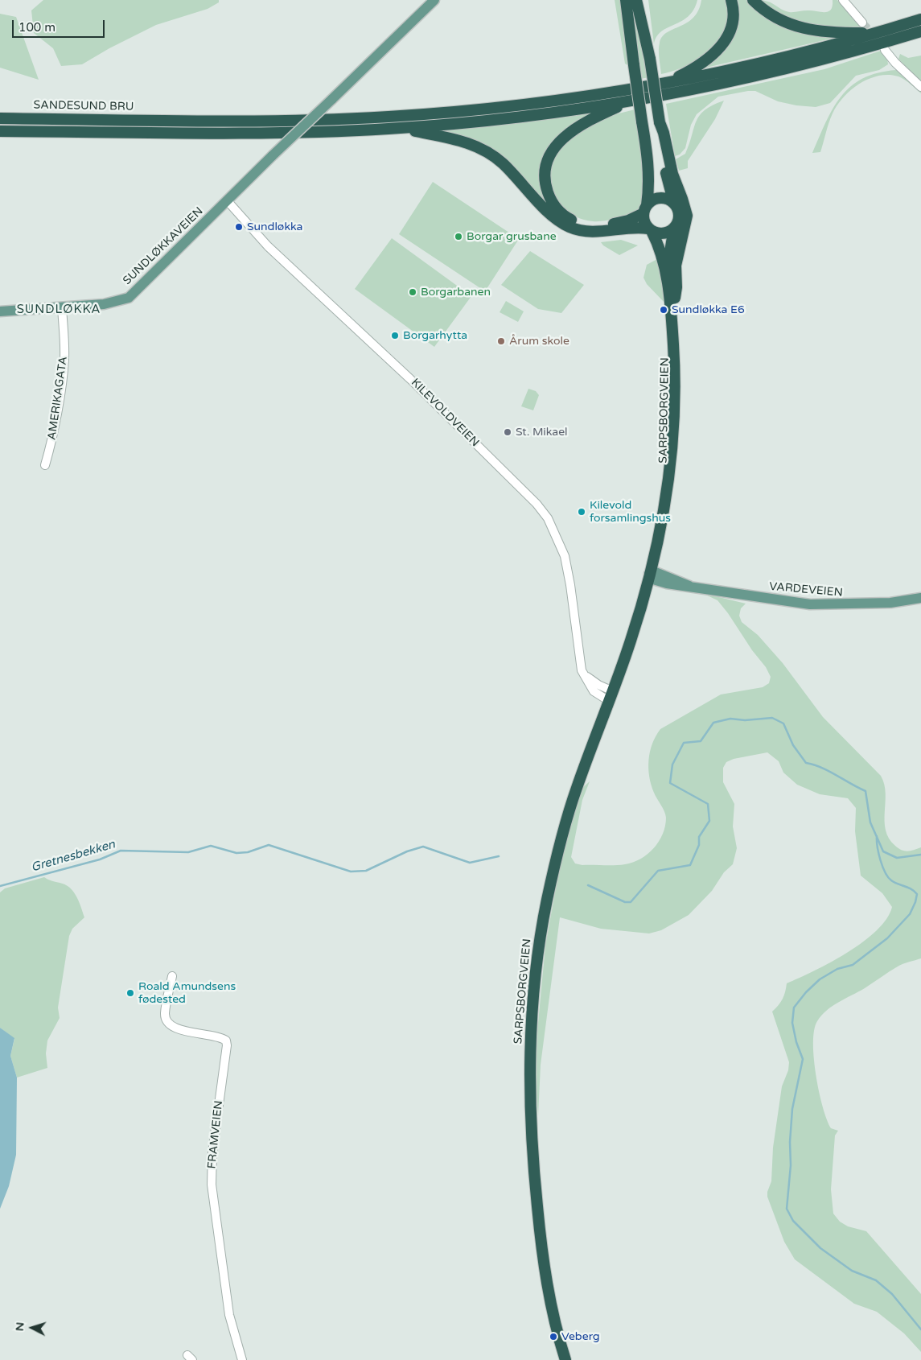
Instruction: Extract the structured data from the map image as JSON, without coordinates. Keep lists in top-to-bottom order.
{
  "streets": {
    "highway": ["SANDESUND BRU", "SARPSBORGVEIEN"],
    "main road": ["SUNDLØKKAVEIEN", "VARDEVEIEN"],
    "street": ["AMERIKAGATA", "KILEVOLDVEIEN", "FRAMVEIEN"]
  },
  "crossings": [
    ["SUNDLØKKAVEIEN", "AMERIKAGATA"],
    ["SUNDLØKKAVEIEN", "KILEVOLDVEIEN"],
    ["SARPSBORGVEIEN", "KILEVOLDVEIEN"],
    ["SARPSBORGVEIEN", "VARDEVEIEN"]
  ],
  "districts": ["SUNDLØKKA"],
  "water": ["Gretnesbekken"],
  "places": [
    "Sundløkka",
    "Borgar grusbane",
    "Borgarbanen",
    "Sundløkka E6",
    "Borgarhytta",
    "Årum skole",
    "St. Mikael",
    "Kilevold forsamlingshus",
    "Roald Amundsens fødested",
    "Veberg"
  ],
  "scale_bar": "100 m",
  "north": "left"
}
